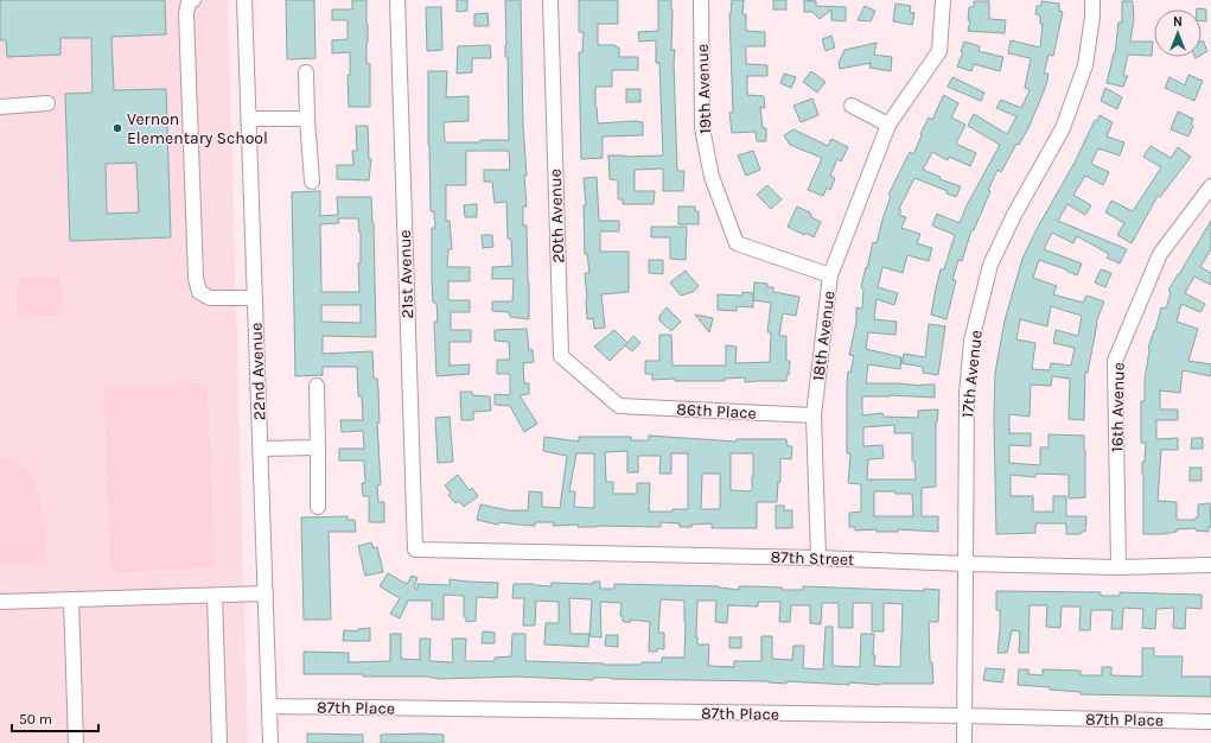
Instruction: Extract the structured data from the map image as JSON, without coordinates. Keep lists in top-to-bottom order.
{
  "streets": {
    "street": [
      "19th Avenue",
      "20th Avenue",
      "21st Avenue",
      "18th Avenue",
      "22nd Avenue",
      "17th Avenue",
      "16th Avenue",
      "86th Place",
      "87th Street",
      "87th Place"
    ]
  },
  "crossings": [
    ["19th Avenue", "18th Avenue"],
    ["20th Avenue", "86th Place"],
    ["21st Avenue", "87th Street"],
    ["18th Avenue", "86th Place"],
    ["18th Avenue", "87th Street"],
    ["22nd Avenue", "87th Place"],
    ["17th Avenue", "87th Street"],
    ["17th Avenue", "87th Place"],
    ["16th Avenue", "87th Street"]
  ],
  "places": ["Vernon Elementary School"],
  "scale_bar": "50 m",
  "north": "top"
}
